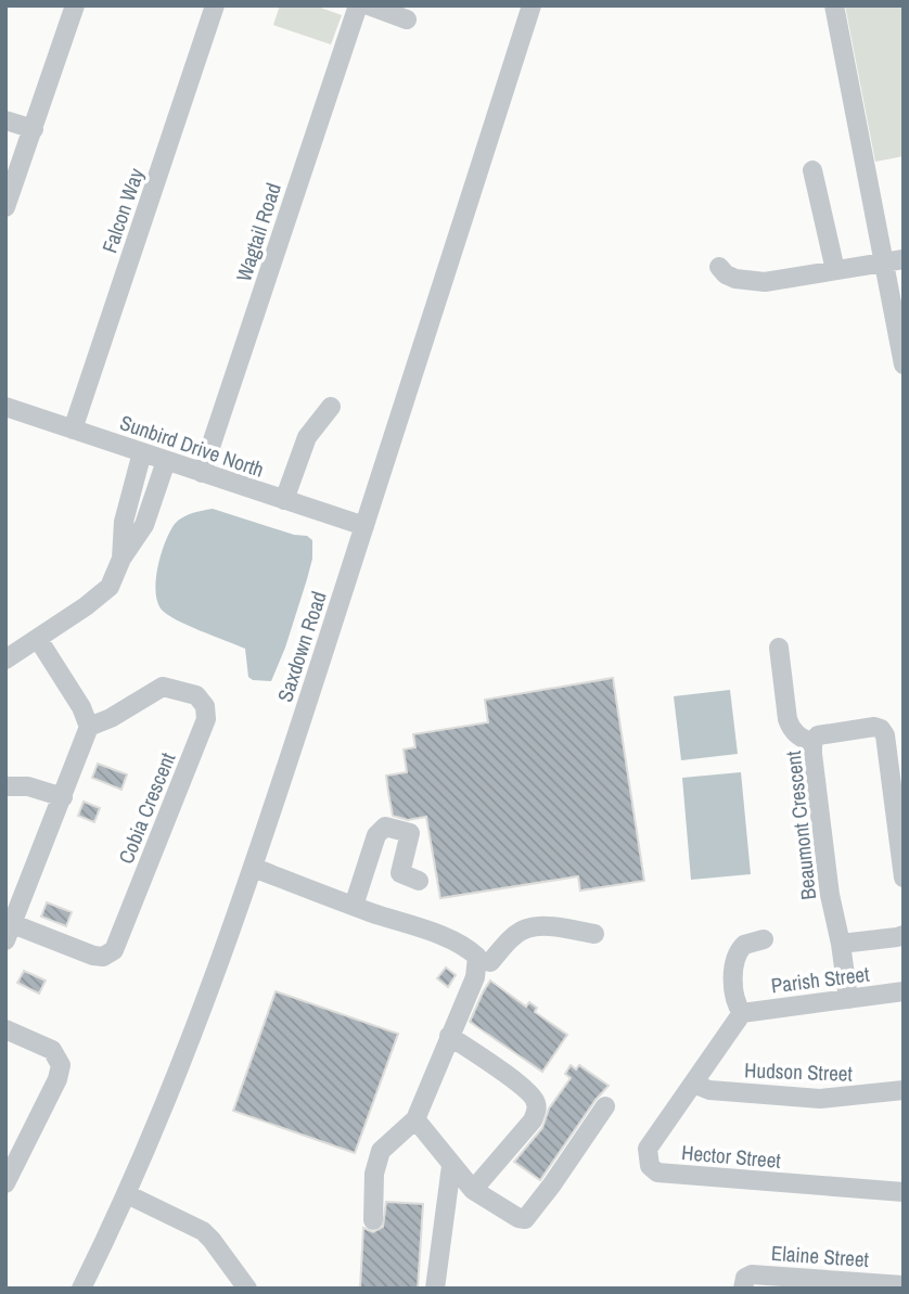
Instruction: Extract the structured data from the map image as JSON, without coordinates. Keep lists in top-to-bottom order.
{
  "streets": {
    "street": [
      "Falcon Way",
      "Wagtail Road",
      "Sunbird Drive North",
      "Saxdown Road",
      "Cobia Crescent",
      "Beaumont Crescent",
      "Parish Street",
      "Hudson Street",
      "Hector Street",
      "Elaine Street"
    ]
  },
  "crossings": [
    ["Falcon Way", "Sunbird Drive North"],
    ["Wagtail Road", "Sunbird Drive North"],
    ["Sunbird Drive North", "Saxdown Road"],
    ["Beaumont Crescent", "Parish Street"],
    ["Parish Street", "Hector Street"],
    ["Hudson Street", "Hector Street"]
  ]
}
